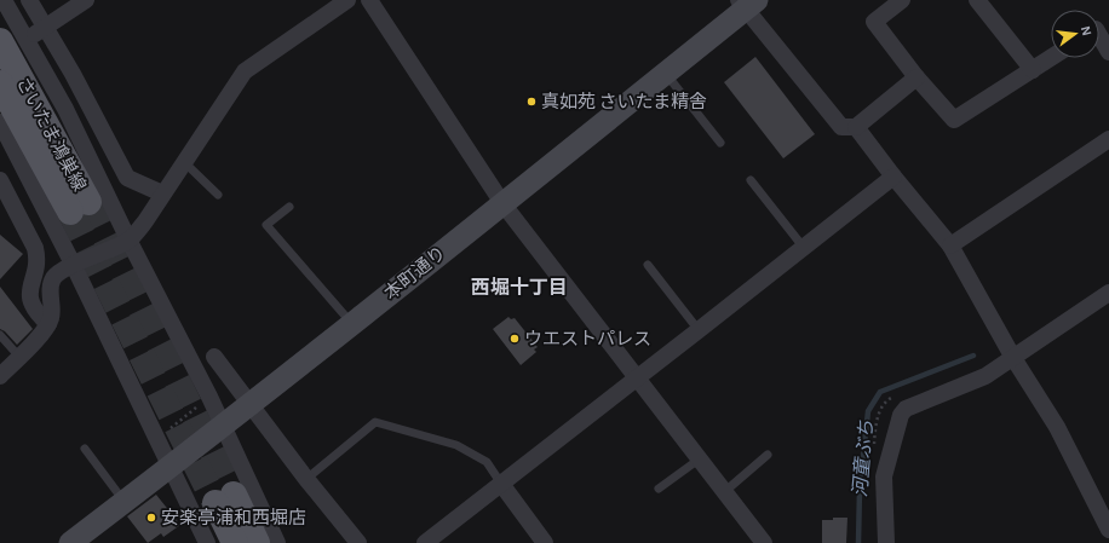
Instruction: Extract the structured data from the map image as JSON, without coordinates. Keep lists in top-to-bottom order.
{
  "streets": {
    "main road": ["さいたま鴻巣線", "本町通り"]
  },
  "districts": ["西堀十丁目"],
  "water": ["河童ぶち"],
  "places": ["真如苑 さいたま精舎", "ウエストパレス", "安楽亭浦和西堀店"],
  "north": "right"
}
